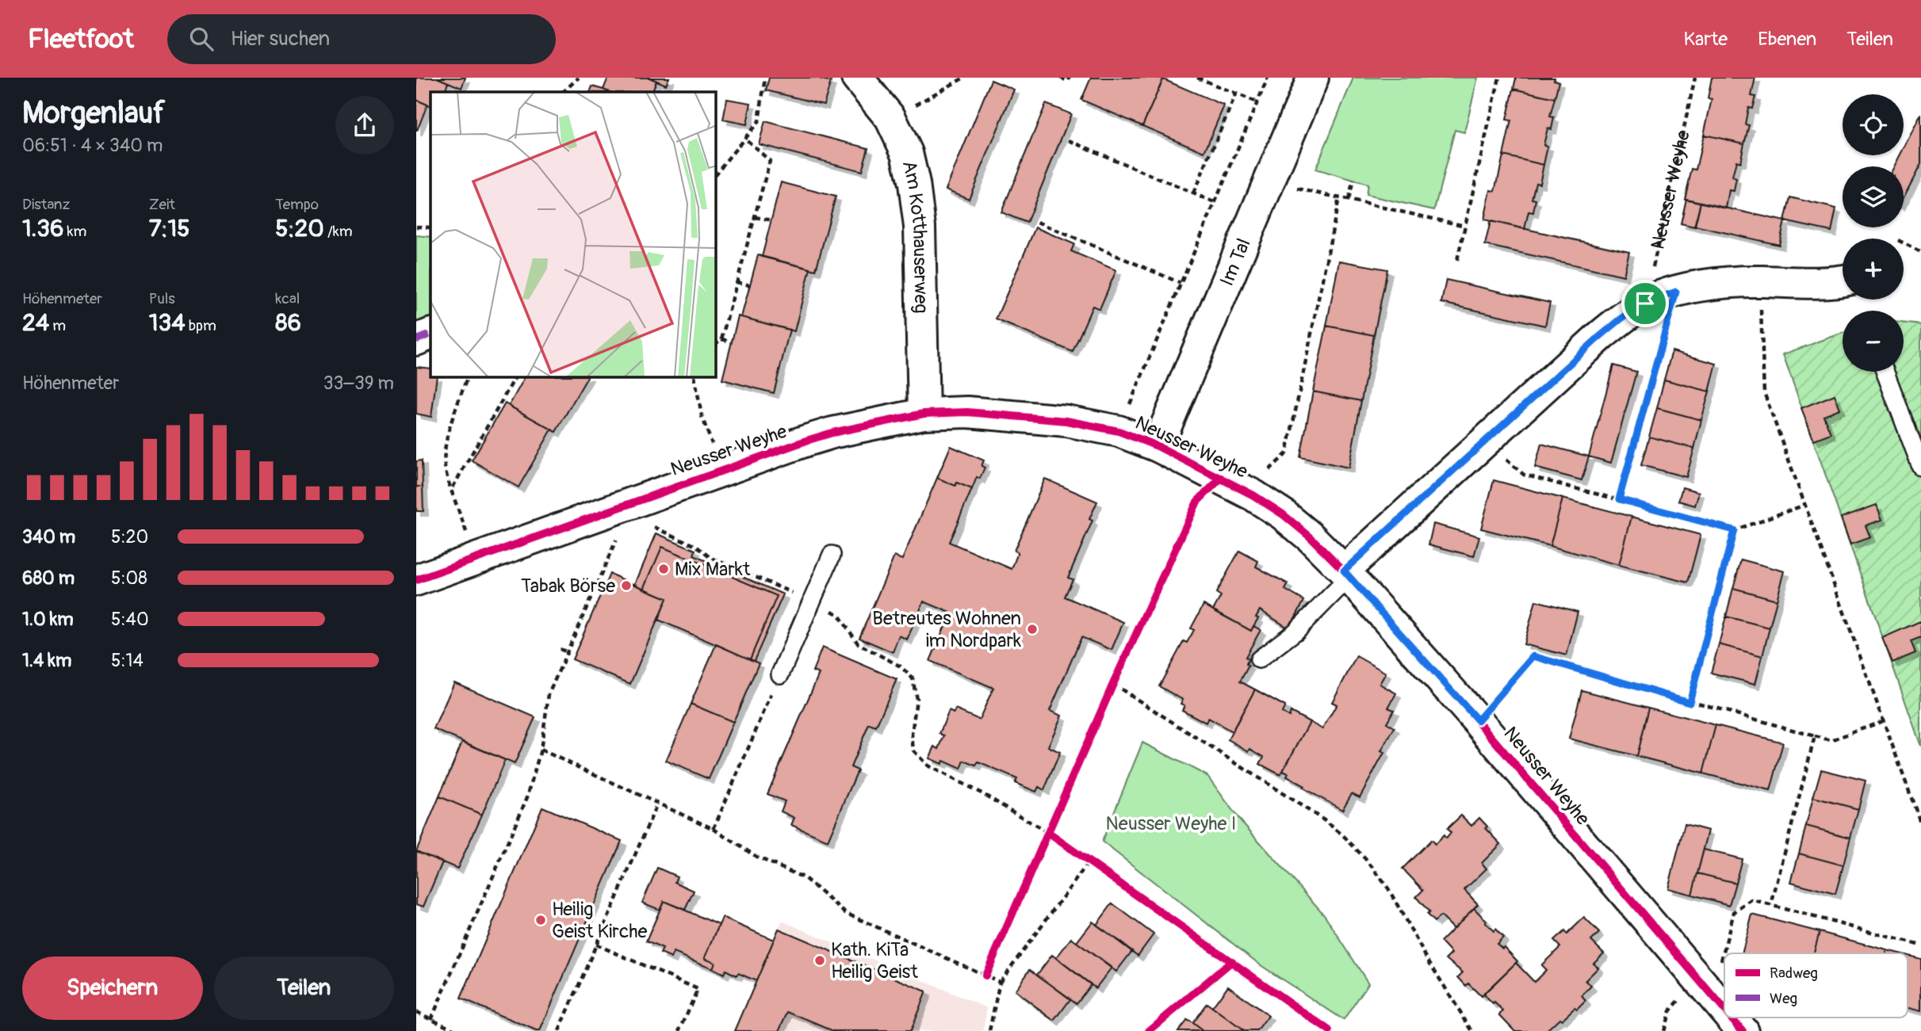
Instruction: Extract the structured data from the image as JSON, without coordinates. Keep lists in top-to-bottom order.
{
  "streets": {
    "street": ["Neusser Weyhe", "Am Kotthauserweg", "Im Tal"]
  },
  "crossings": [
    ["Neusser Weyhe", "Am Kotthauserweg"],
    ["Neusser Weyhe", "Im Tal"]
  ],
  "parks": ["Neusser Weyhe I"],
  "places": [
    "Mix Markt",
    "Tabak Börse",
    "Betreutes Wohnen im Nordpark",
    "Heilig Geist Kirche",
    "Kath. KiTa Heilig Geist"
  ],
  "legend": ["Radweg", "Weg"],
  "page": {
    "header": "Fleetfoot",
    "search": "Hier suchen",
    "nav": ["Karte", "Ebenen", "Teilen"],
    "heading": ["Morgenlauf", "06:51 · 4 × 340 m"],
    "map_buttons": ["+", "−"],
    "stats": [
      ["Distanz", "1.36 km"],
      ["Zeit", "7:15"],
      ["Tempo", "5:20 /km"],
      ["Höhenmeter", "24 m"],
      ["Puls", "134 bpm"],
      ["kcal", "86"]
    ],
    "chart": ["Höhenmeter", "33–39 m"],
    "list": [
      {
        "name": "340 m",
        "note": "5:20"
      },
      {
        "name": "680 m",
        "note": "5:08"
      },
      {
        "name": "1.0 km",
        "note": "5:40"
      },
      {
        "name": "1.4 km",
        "note": "5:14"
      }
    ],
    "buttons": ["Speichern", "Teilen"]
  }
}
